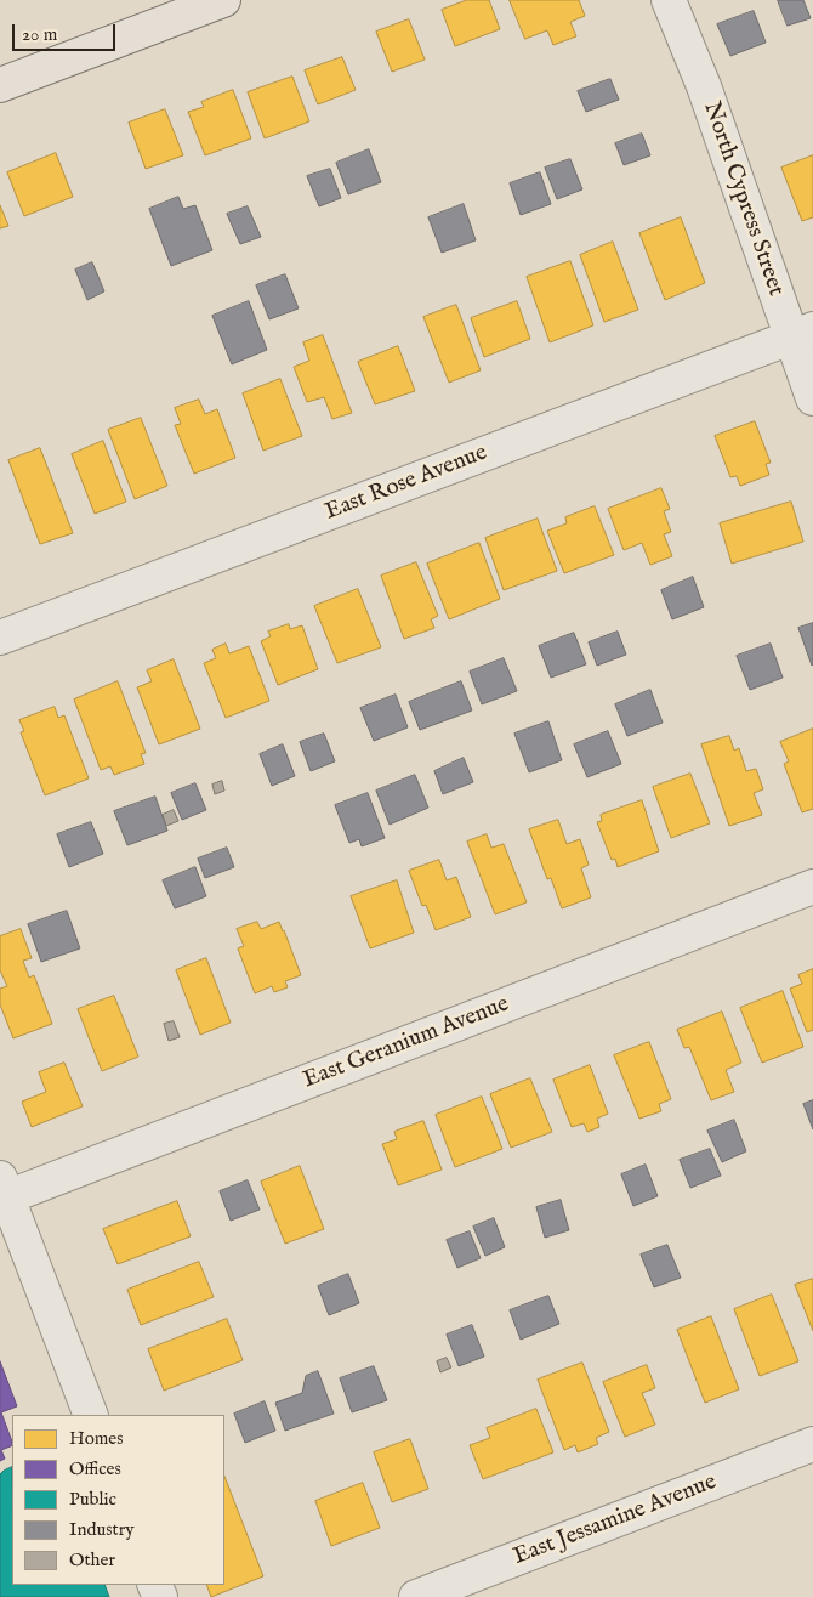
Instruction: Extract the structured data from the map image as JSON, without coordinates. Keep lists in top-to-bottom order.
{
  "streets": {
    "street": [
      "North Cypress Street",
      "East Rose Avenue",
      "East Geranium Avenue",
      "East Jessamine Avenue"
    ]
  },
  "crossings": [
    ["North Cypress Street", "East Rose Avenue"]
  ],
  "legend": [
    "Homes",
    "Offices",
    "Public",
    "Industry",
    "Other"
  ],
  "scale_bar": "20 m"
}
